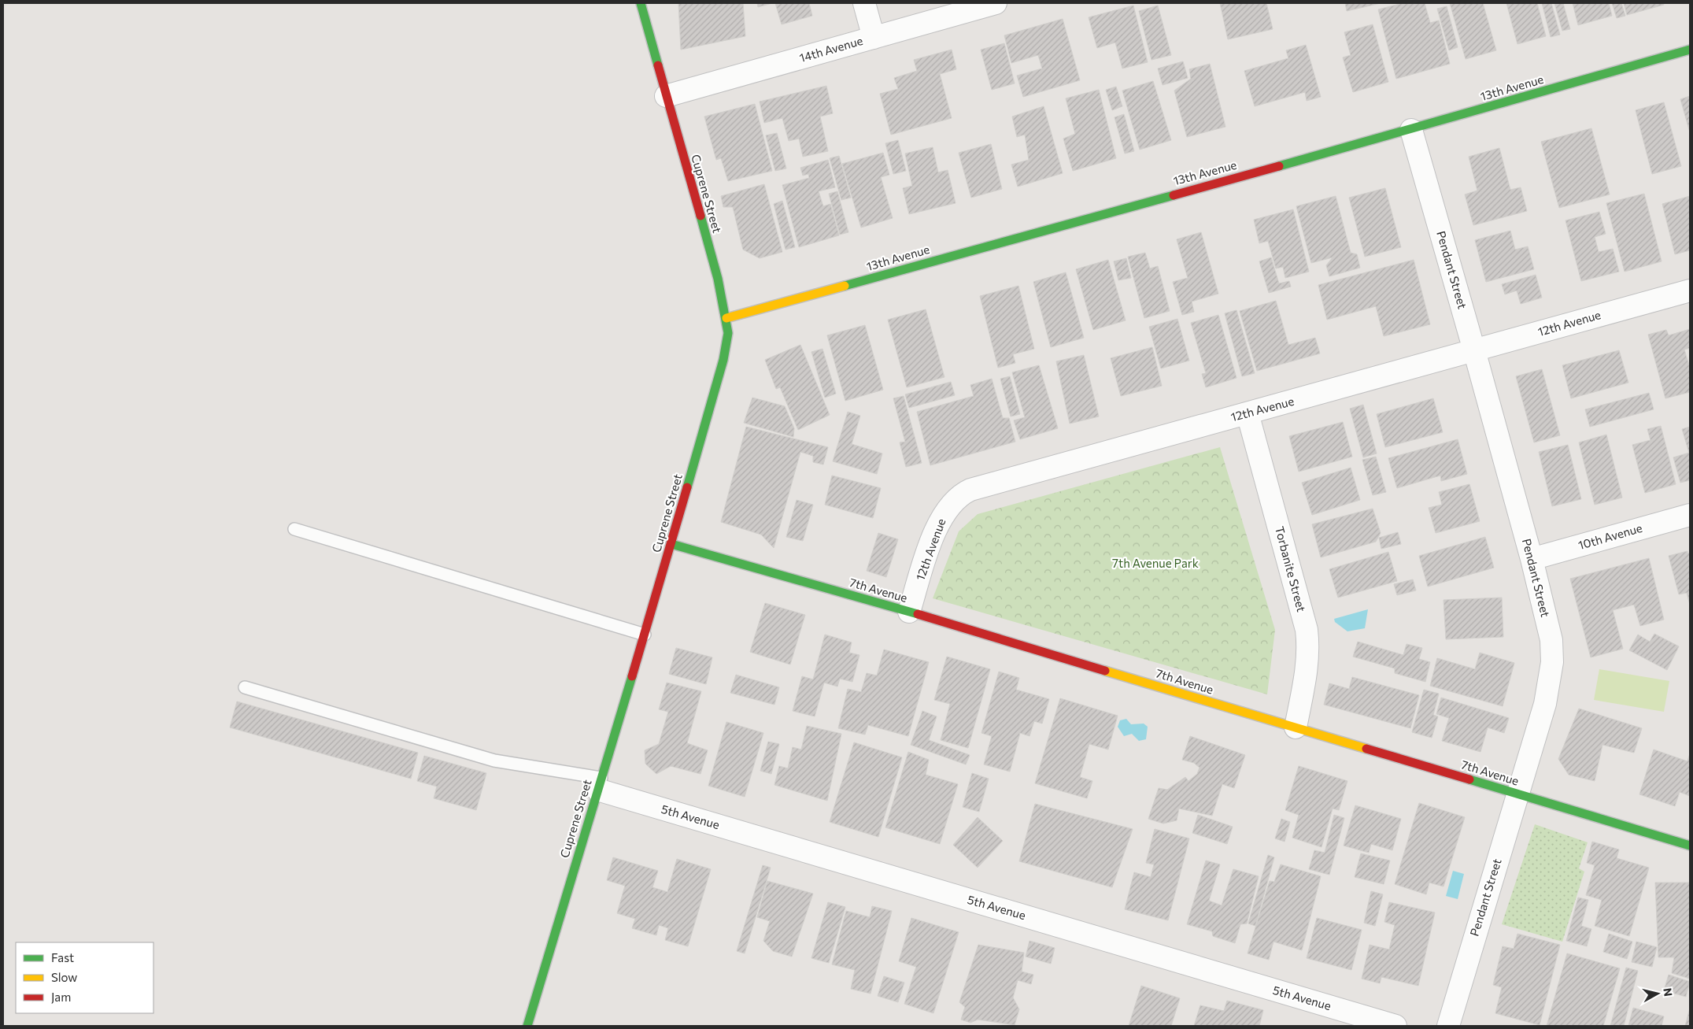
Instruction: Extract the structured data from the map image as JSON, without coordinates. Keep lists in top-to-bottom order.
{
  "streets": {
    "street": [
      "14th Avenue",
      "13th Avenue",
      "Cuprene Street",
      "Pendant Street",
      "12th Avenue",
      "10th Avenue",
      "Torbanite Street",
      "7th Avenue",
      "5th Avenue"
    ]
  },
  "crossings": [
    ["14th Avenue", "Cuprene Street"],
    ["13th Avenue", "Cuprene Street"],
    ["13th Avenue", "Pendant Street"],
    ["Cuprene Street", "7th Avenue"],
    ["Cuprene Street", "5th Avenue"],
    ["Pendant Street", "12th Avenue"],
    ["Pendant Street", "10th Avenue"],
    ["Pendant Street", "7th Avenue"],
    ["12th Avenue", "Torbanite Street"],
    ["12th Avenue", "7th Avenue"],
    ["Torbanite Street", "7th Avenue"]
  ],
  "parks": ["7th Avenue Park"],
  "legend": ["Fast", "Slow", "Jam"],
  "north": "right"
}
